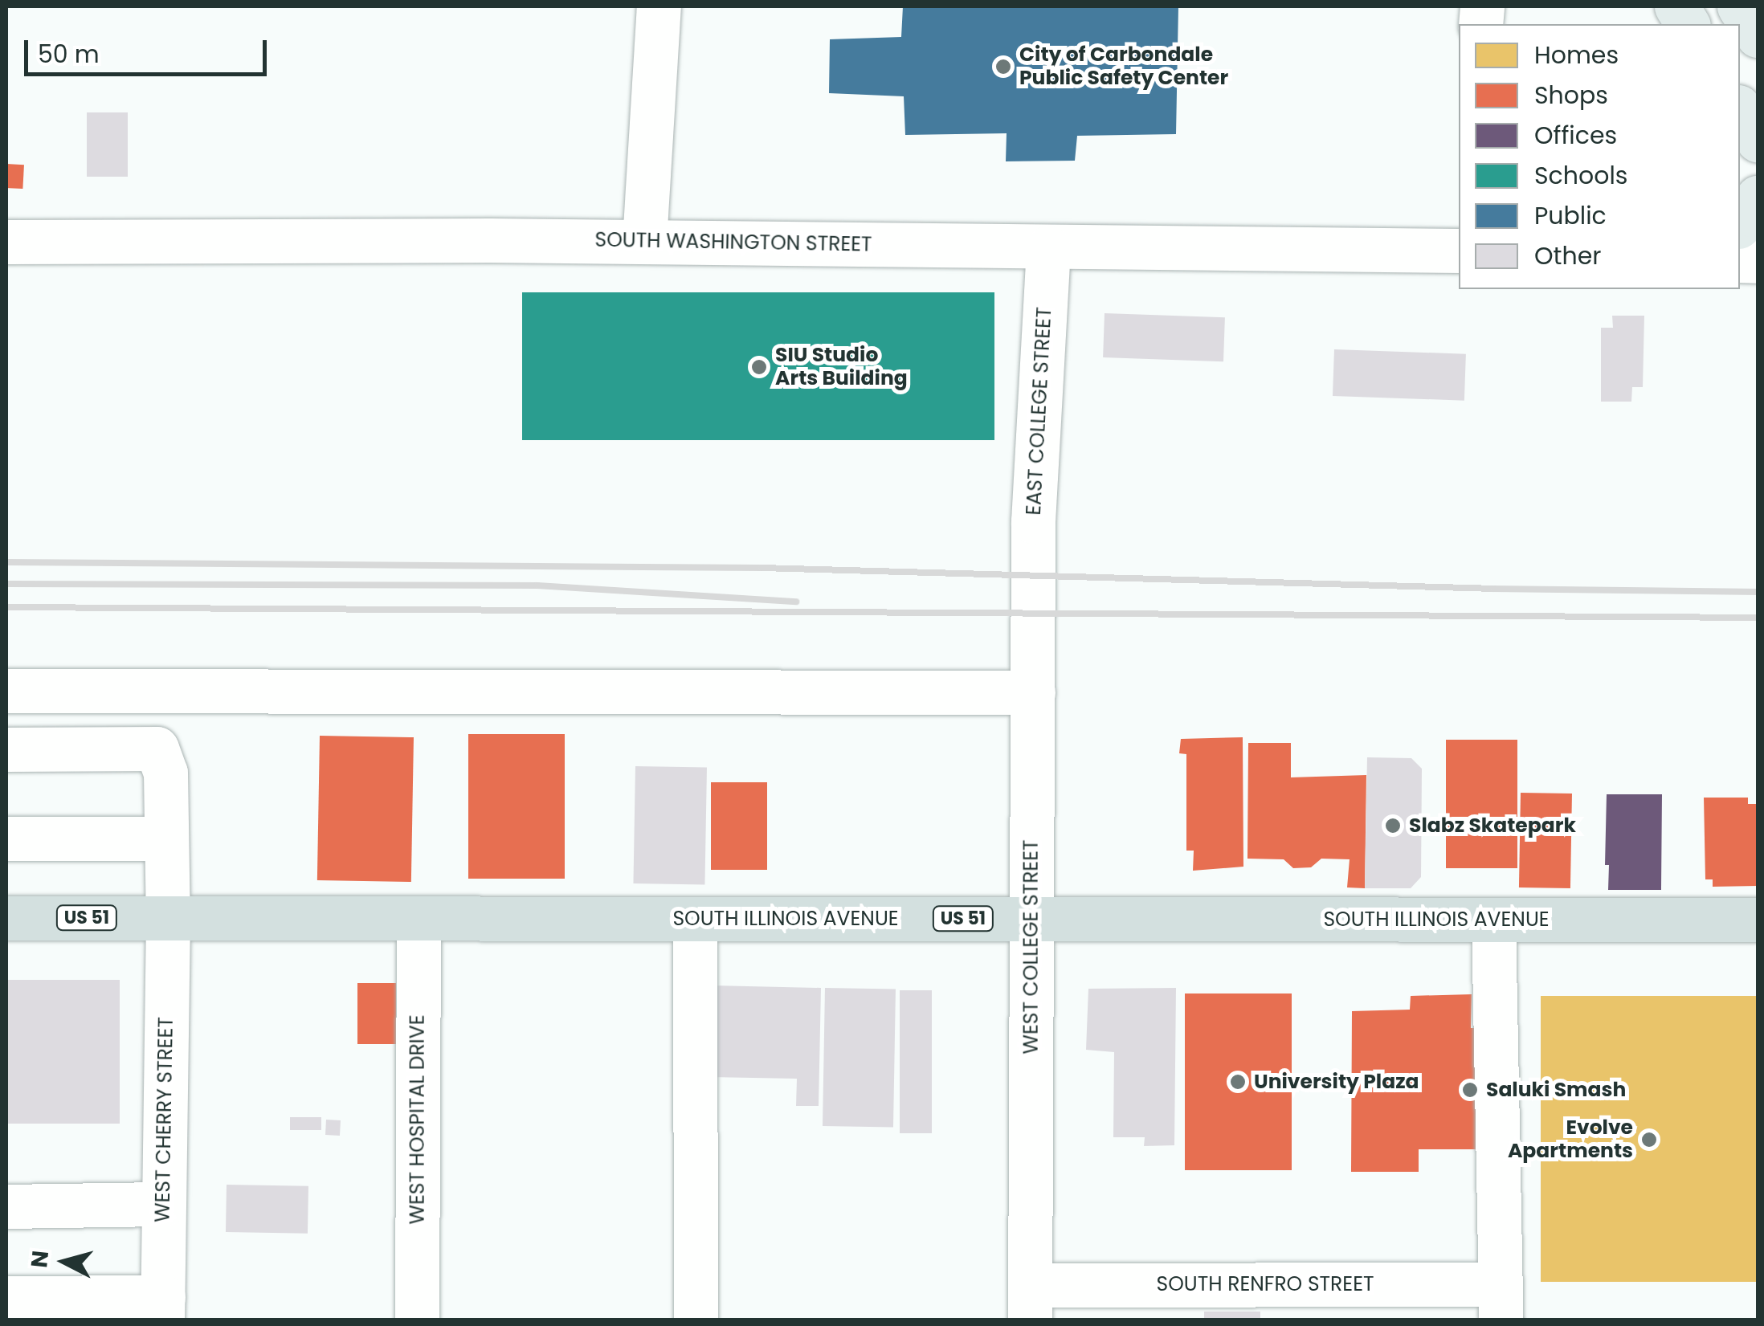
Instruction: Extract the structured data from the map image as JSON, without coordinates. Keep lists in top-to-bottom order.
{
  "streets": {
    "highway": ["US 51", "SOUTH ILLINOIS AVENUE"],
    "street": [
      "SOUTH WASHINGTON STREET",
      "EAST COLLEGE STREET",
      "WEST COLLEGE STREET",
      "WEST CHERRY STREET",
      "WEST HOSPITAL DRIVE",
      "SOUTH RENFRO STREET"
    ]
  },
  "crossings": [
    ["SOUTH WASHINGTON STREET", "EAST COLLEGE STREET"],
    ["EAST COLLEGE STREET", "WEST COLLEGE STREET"],
    ["SOUTH ILLINOIS AVENUE", "WEST COLLEGE STREET"],
    ["SOUTH ILLINOIS AVENUE", "WEST CHERRY STREET"],
    ["SOUTH ILLINOIS AVENUE", "WEST HOSPITAL DRIVE"],
    ["WEST COLLEGE STREET", "SOUTH RENFRO STREET"]
  ],
  "places": [
    "City of Carbondale Public Safety Center",
    "SIU Studio Arts Building",
    "Slabz Skatepark",
    "University Plaza",
    "Saluki Smash",
    "Evolve Apartments"
  ],
  "legend": [
    "Homes",
    "Shops",
    "Offices",
    "Schools",
    "Public",
    "Other"
  ],
  "scale_bar": "50 m",
  "north": "left"
}
